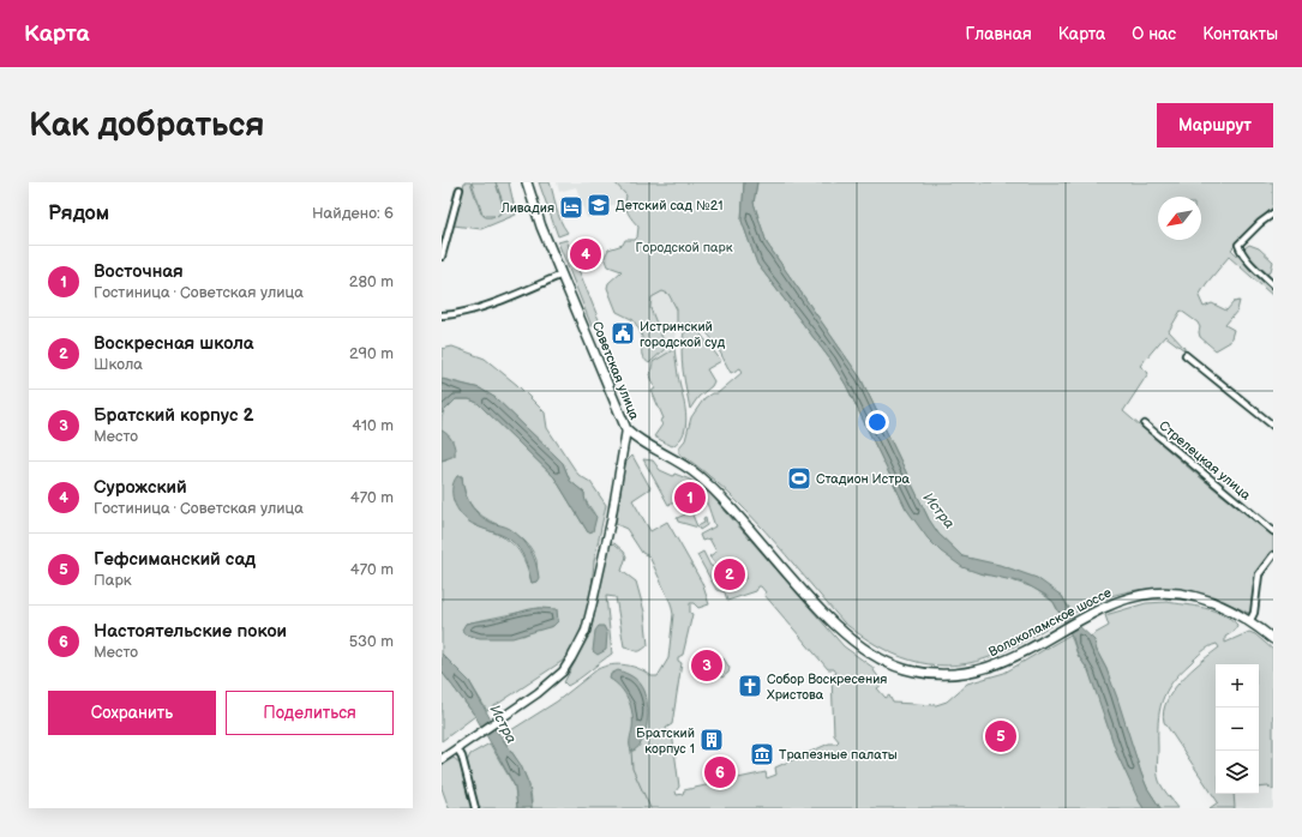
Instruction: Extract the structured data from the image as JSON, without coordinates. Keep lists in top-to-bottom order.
{
  "streets": {
    "main road": ["Советская улица", "Волоколамское шоссе"],
    "street": ["Стрелецкая улица"]
  },
  "crossings": [
    ["Советская улица", "Волоколамское шоссе"]
  ],
  "water": ["Истра"],
  "parks": ["Городской парк"],
  "places": {
    "school or university": ["Детский сад №21"],
    "hotel": ["Ливадия"],
    "public building": ["Истринский городской суд"],
    "sports": ["Стадион Истра"],
    "church": ["Собор Воскресения Христова"],
    "building": ["Братский корпус 1"],
    "museum": ["Трапезные палаты"]
  },
  "north": "bottom left",
  "page": {
    "header": "Карта",
    "nav": [
      "Главная",
      "Карта",
      "О нас",
      "Контакты"
    ],
    "buttons": [
      "Маршрут",
      ["Сохранить", "Поделиться"]
    ],
    "title": "Как добраться",
    "heading": ["Рядом", "Найдено: 6"],
    "pins": [
      "4",
      "1",
      "2",
      "3",
      "5",
      "6"
    ],
    "list": [
      {
        "mark": "1",
        "name": "Восточная",
        "note": "Гостиница · Советская улица",
        "value": "280 m"
      },
      {
        "mark": "2",
        "name": "Воскресная школа",
        "note": "Школа",
        "value": "290 m"
      },
      {
        "mark": "3",
        "name": "Братский корпус 2",
        "note": "Место",
        "value": "410 m"
      },
      {
        "mark": "4",
        "name": "Сурожский",
        "note": "Гостиница · Советская улица",
        "value": "470 m"
      },
      {
        "mark": "5",
        "name": "Гефсиманский сад",
        "note": "Парк",
        "value": "470 m"
      },
      {
        "mark": "6",
        "name": "Настоятельские покои",
        "note": "Место",
        "value": "530 m"
      }
    ],
    "map_buttons": ["+", "−"]
  }
}
